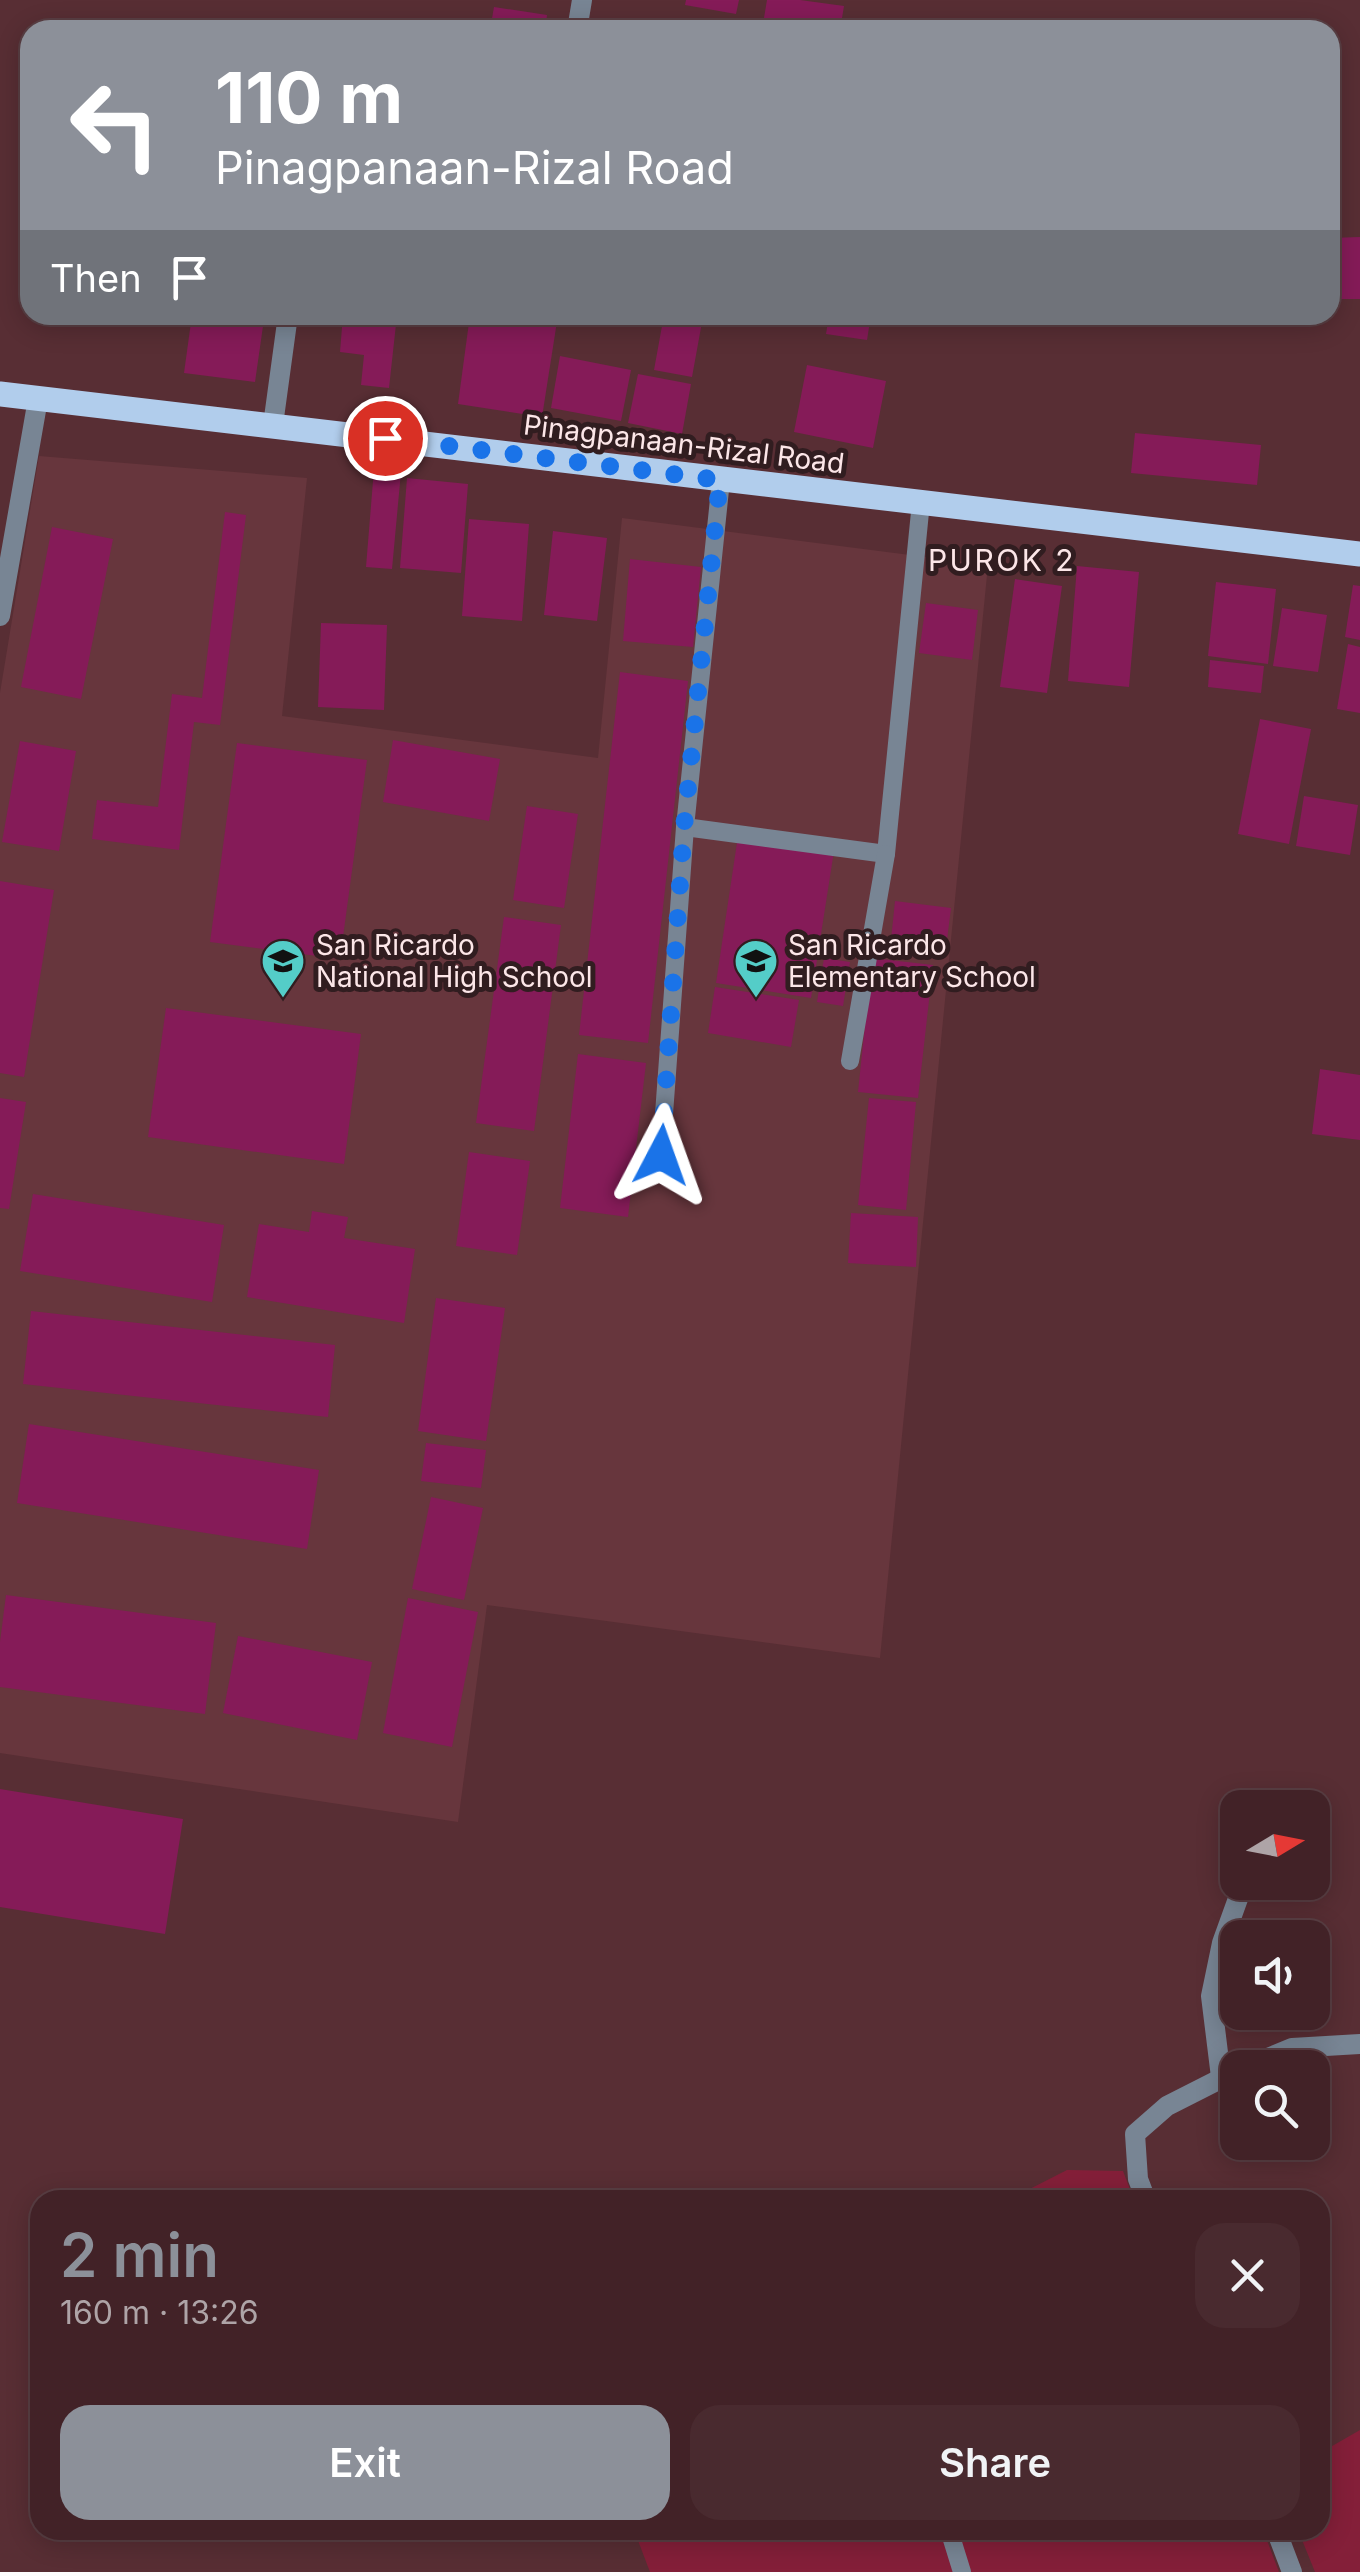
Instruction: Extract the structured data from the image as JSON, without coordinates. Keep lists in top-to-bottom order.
{
  "streets": {
    "main road": ["Pinagpanaan-Rizal Road"]
  },
  "districts": ["PUROK 2"],
  "places": {
    "school or university": ["San Ricardo National High School", "San Ricardo Elementary School"]
  },
  "north": "right",
  "page": {
    "turn": ["110 m", "Pinagpanaan-Rizal Road"],
    "then": "Then",
    "heading": ["2 min", "160 m · 13:26"],
    "buttons": ["Exit", "Share"]
  }
}
